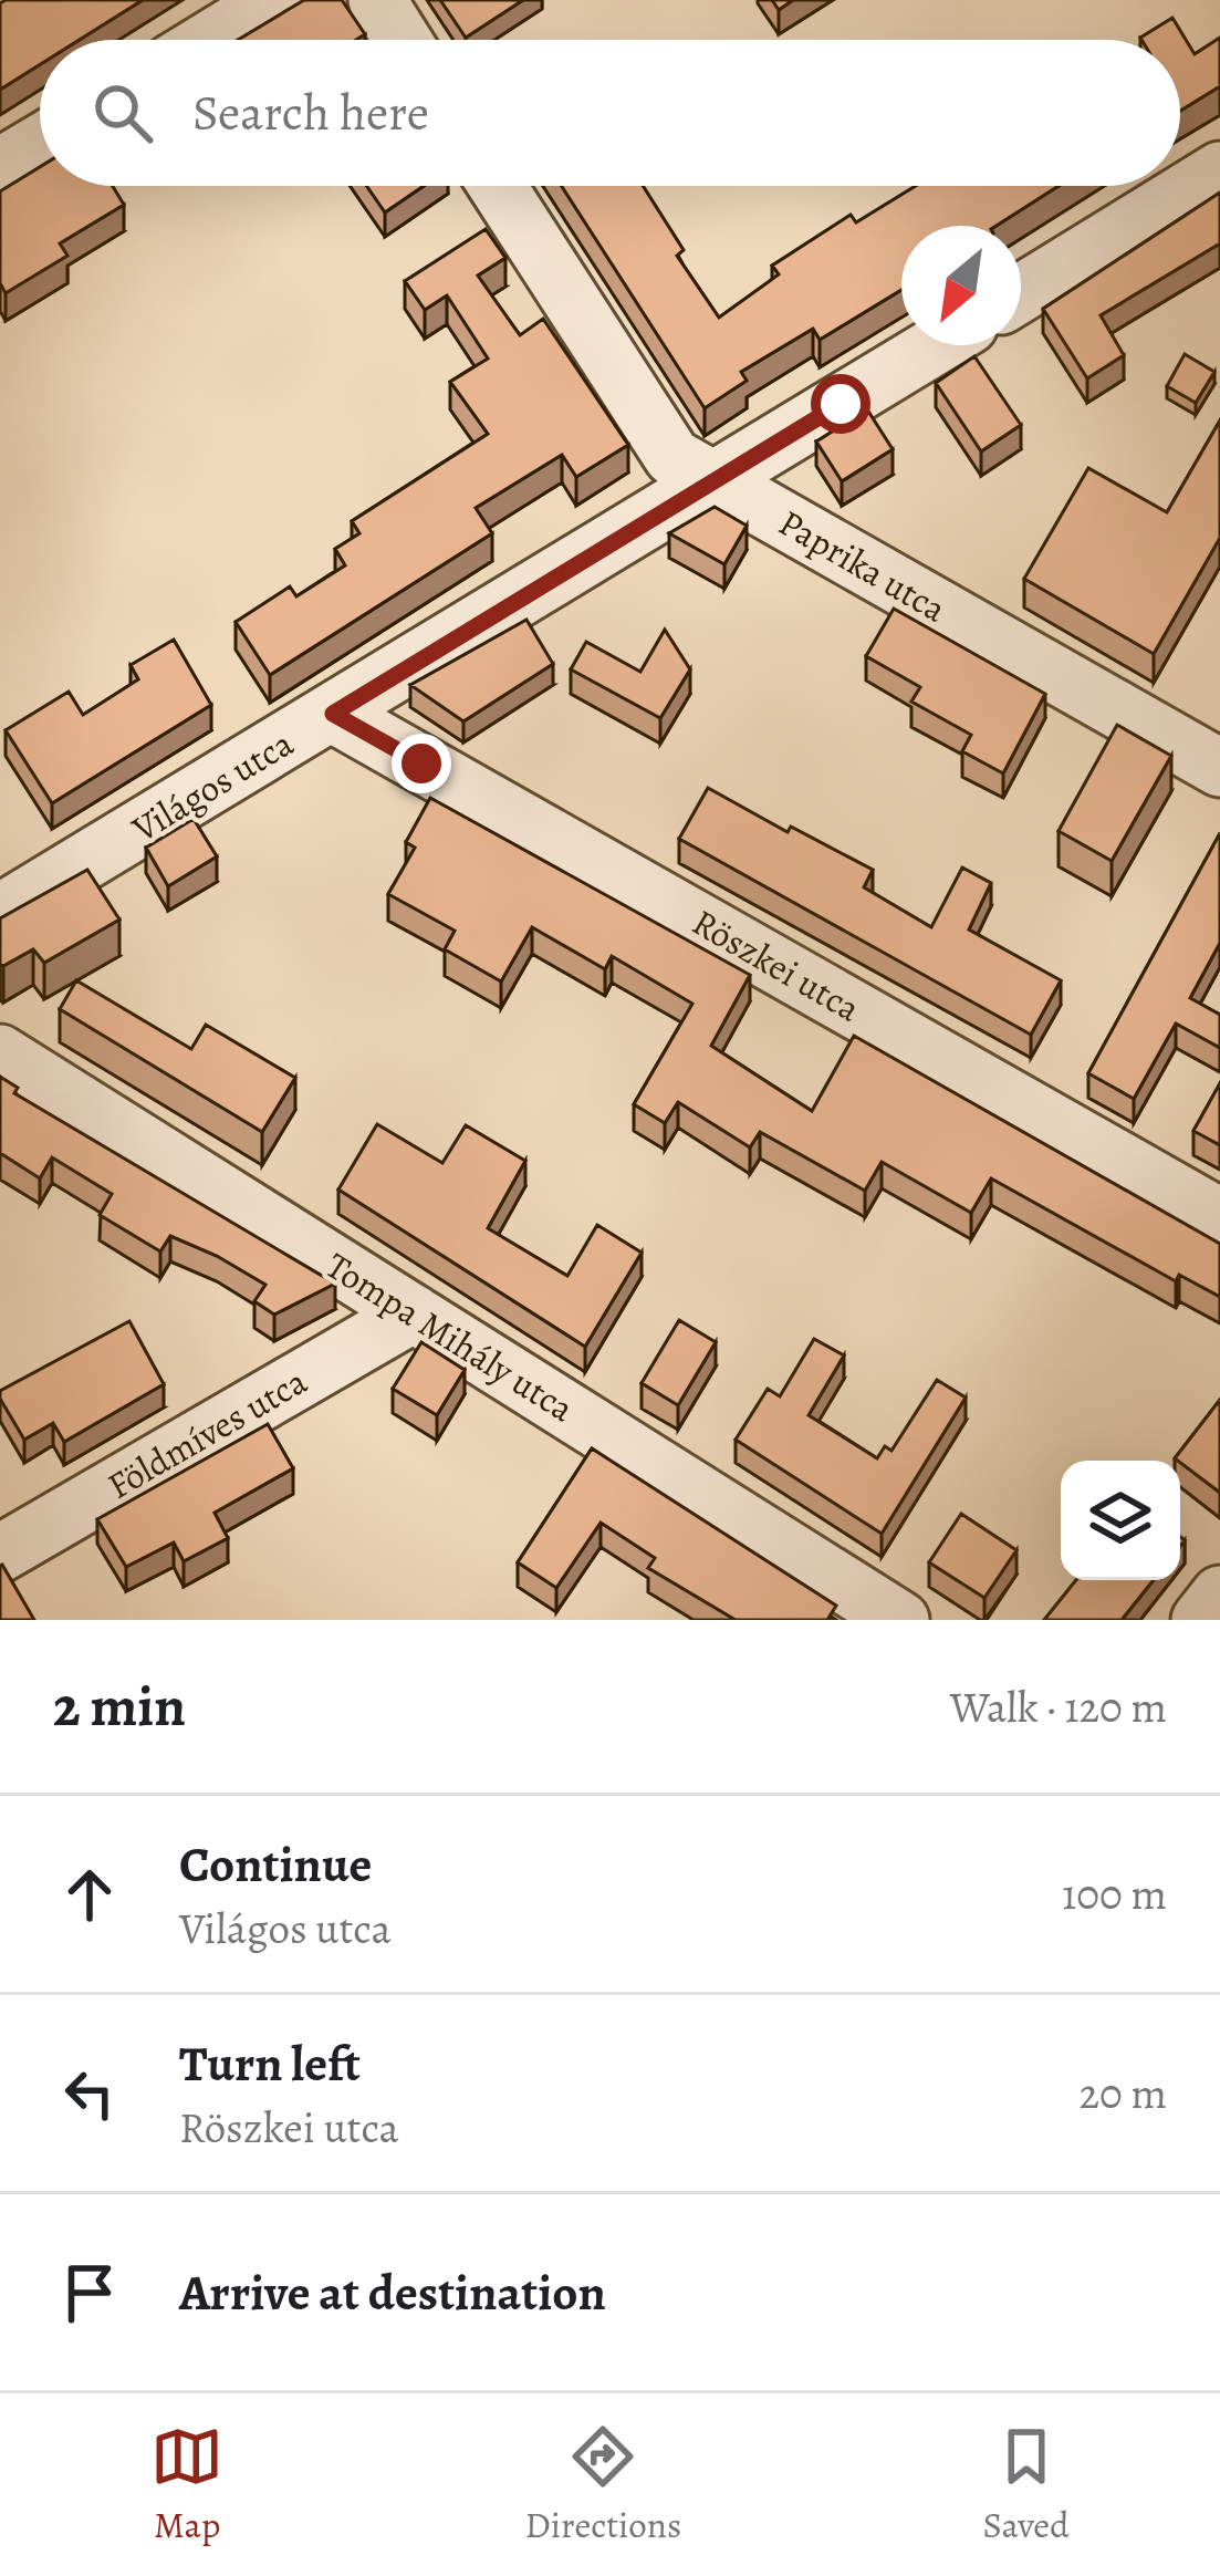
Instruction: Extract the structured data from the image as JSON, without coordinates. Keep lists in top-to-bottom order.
{
  "streets": {
    "street": [
      "Paprika utca",
      "Világos utca",
      "Röszkei utca",
      "Tompa Mihály utca",
      "Földmíves utca"
    ]
  },
  "crossings": [
    ["Paprika utca", "Világos utca"],
    ["Világos utca", "Röszkei utca"],
    ["Tompa Mihály utca", "Földmíves utca"]
  ],
  "north": "bottom left",
  "page": {
    "search": "Search here",
    "heading": ["2 min", "Walk · 120 m"],
    "list": [
      ["Continue", "Világos utca", "100 m"],
      ["Turn left", "Röszkei utca", "20 m"],
      "Arrive at destination"
    ],
    "nav": ["Map", "Directions", "Saved"]
  }
}
